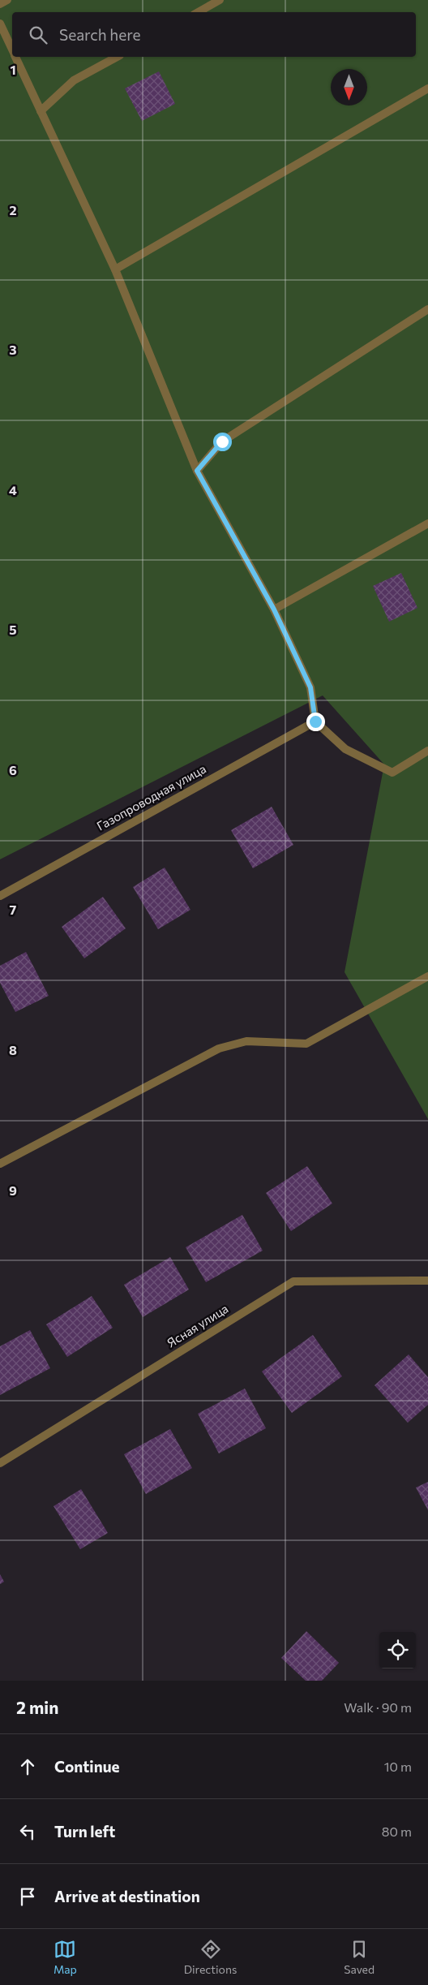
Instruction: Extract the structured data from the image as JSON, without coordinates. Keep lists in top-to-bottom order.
{
  "streets": {
    "street": ["Газопроводная улица", "Ясная улица"]
  },
  "north": "bottom",
  "page": {
    "search": "Search here",
    "heading": ["2 min", "Walk · 90 m"],
    "list": [
      ["Continue", "10 m"],
      ["Turn left", "80 m"],
      "Arrive at destination"
    ],
    "nav": ["Map", "Directions", "Saved"]
  },
  "grid": {
    "rows": [
      "1",
      "2",
      "3",
      "4",
      "5",
      "6",
      "7",
      "8",
      "9"
    ]
  }
}
